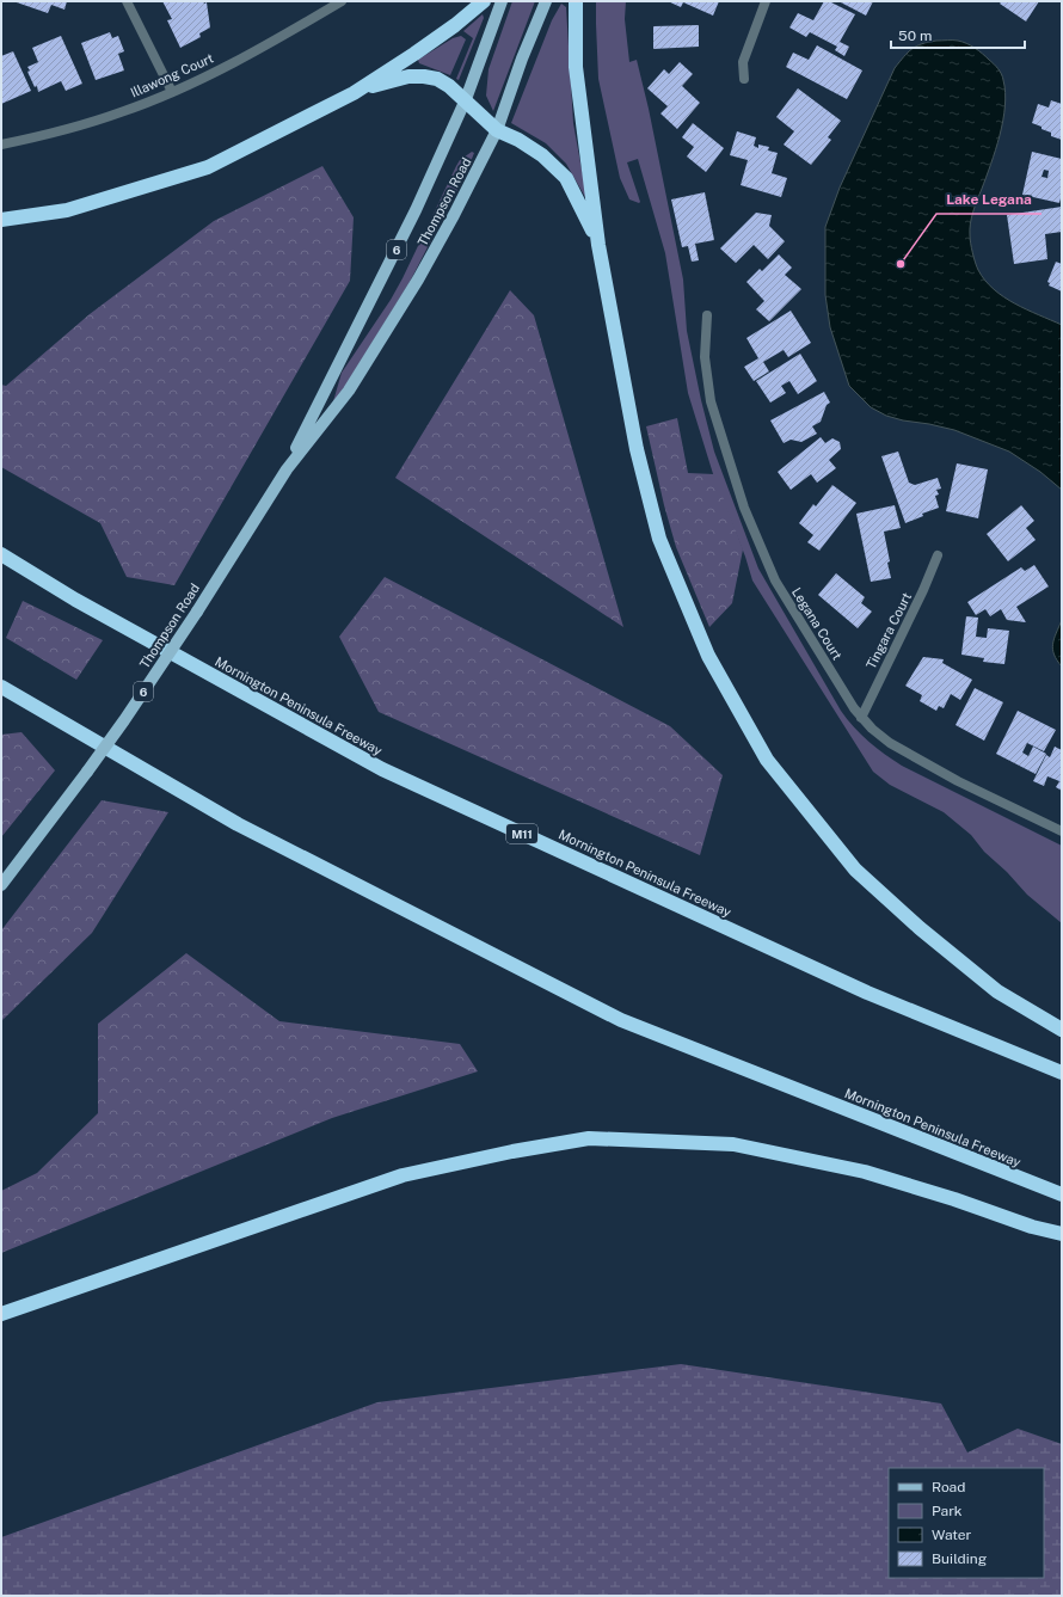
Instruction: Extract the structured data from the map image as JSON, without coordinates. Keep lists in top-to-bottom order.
{
  "streets": {
    "highway": ["Mornington Peninsula Freeway", "M11"],
    "main road": ["Thompson Road", "6"],
    "street": ["Illawong Court", "Legana Court", "Tingara Court"]
  },
  "crossings": [
    ["Legana Court", "Tingara Court"]
  ],
  "places": ["Lake Legana"],
  "legend": [
    "Road",
    "Park",
    "Water",
    "Building"
  ],
  "scale_bar": "50 m"
}
